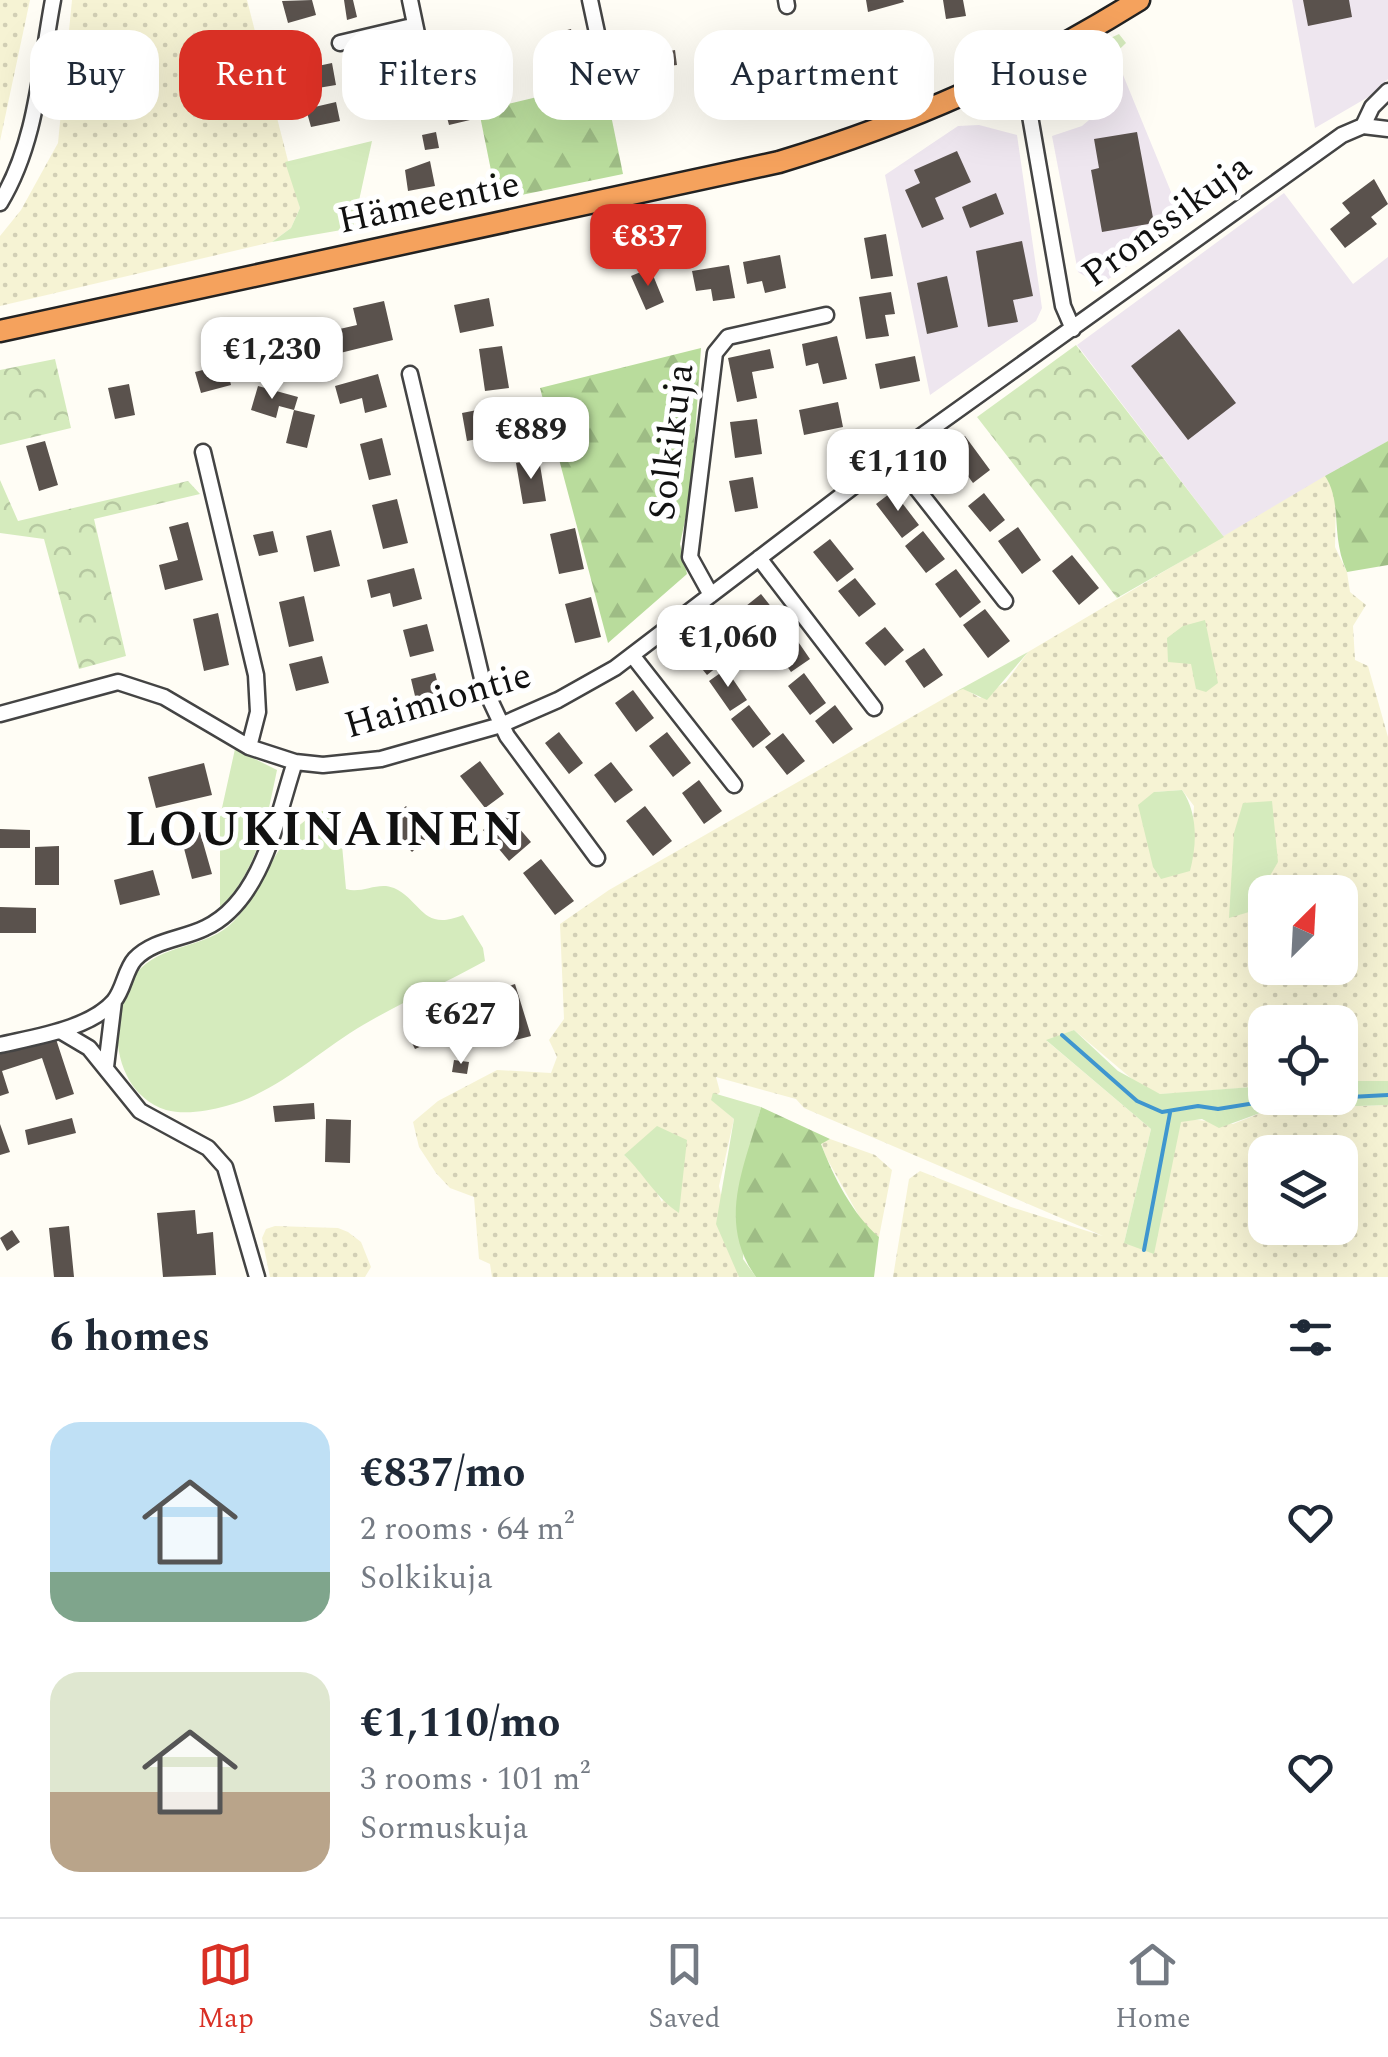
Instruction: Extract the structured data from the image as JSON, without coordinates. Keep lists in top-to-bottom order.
{
  "streets": {
    "highway": ["Hämeentie"],
    "street": ["Pronssikuja", "Solkikuja", "Haimiontie"]
  },
  "crossings": [
    ["Pronssikuja", "Haimiontie"],
    ["Solkikuja", "Haimiontie"]
  ],
  "districts": ["LOUKINAINEN"],
  "north": "top right",
  "page": {
    "chip": [
      "Buy",
      "Rent",
      "Filters",
      "New",
      "Apartment",
      "House"
    ],
    "price": [
      "€837",
      "€1,230",
      "€889",
      "€1,110",
      "€1,060",
      "€627"
    ],
    "heading": "6 homes",
    "list": [
      {
        "name": "€837/mo",
        "note": "2 rooms · 64 m² · Solkikuja"
      },
      {
        "name": "€1,110/mo",
        "note": "3 rooms · 101 m² · Sormuskuja"
      }
    ],
    "tabs": ["Map", "Saved", "Home"]
  }
}
